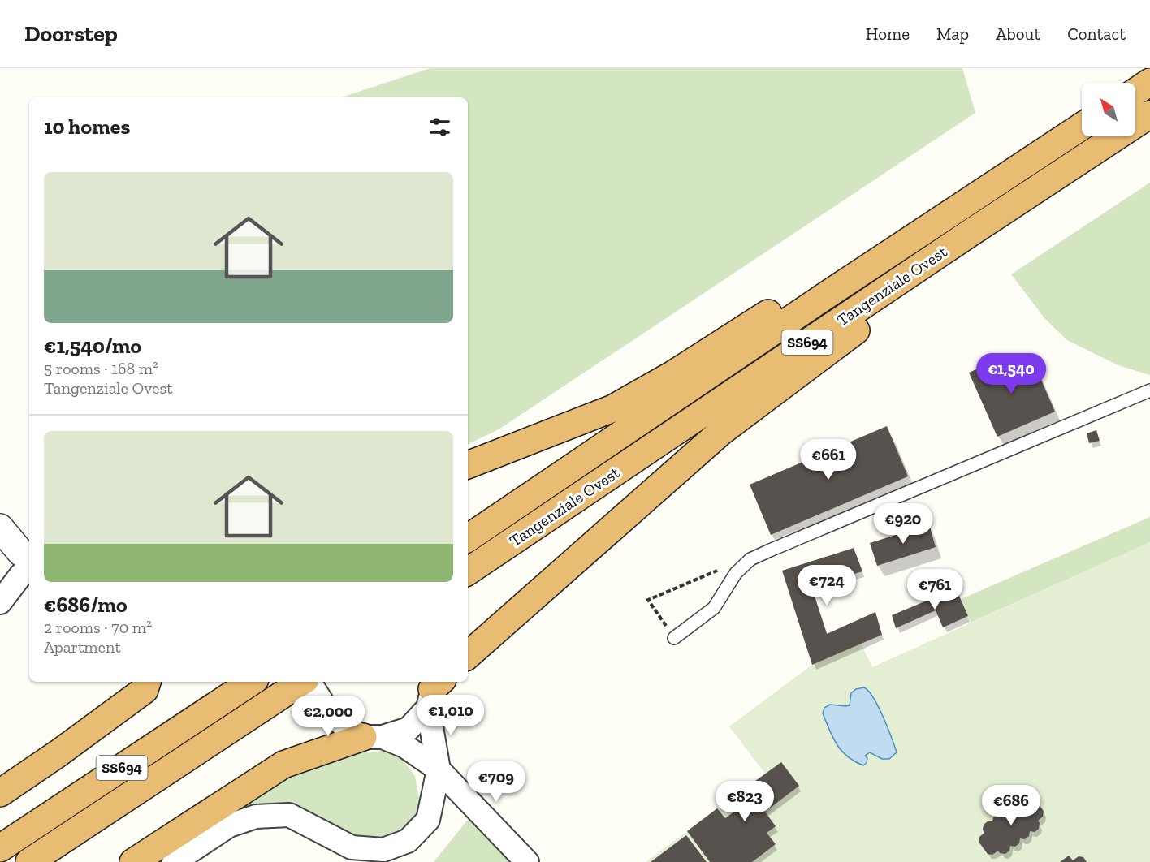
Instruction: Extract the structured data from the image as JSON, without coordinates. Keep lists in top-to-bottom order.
{
  "streets": {
    "highway": ["Tangenziale Ovest", "SS694"]
  },
  "north": "top left",
  "page": {
    "header": "Doorstep",
    "nav": [
      "Home",
      "Map",
      "About",
      "Contact"
    ],
    "heading": "10 homes",
    "list": [
      {
        "name": "€1,540/mo",
        "note": "5 rooms · 168 m² · Tangenziale Ovest"
      },
      {
        "name": "€686/mo",
        "note": "2 rooms · 70 m² · Apartment"
      }
    ],
    "price": [
      "€1,540",
      "€661",
      "€920",
      "€724",
      "€761",
      "€1,010",
      "€2,000",
      "€709",
      "€823",
      "€686"
    ]
  }
}
